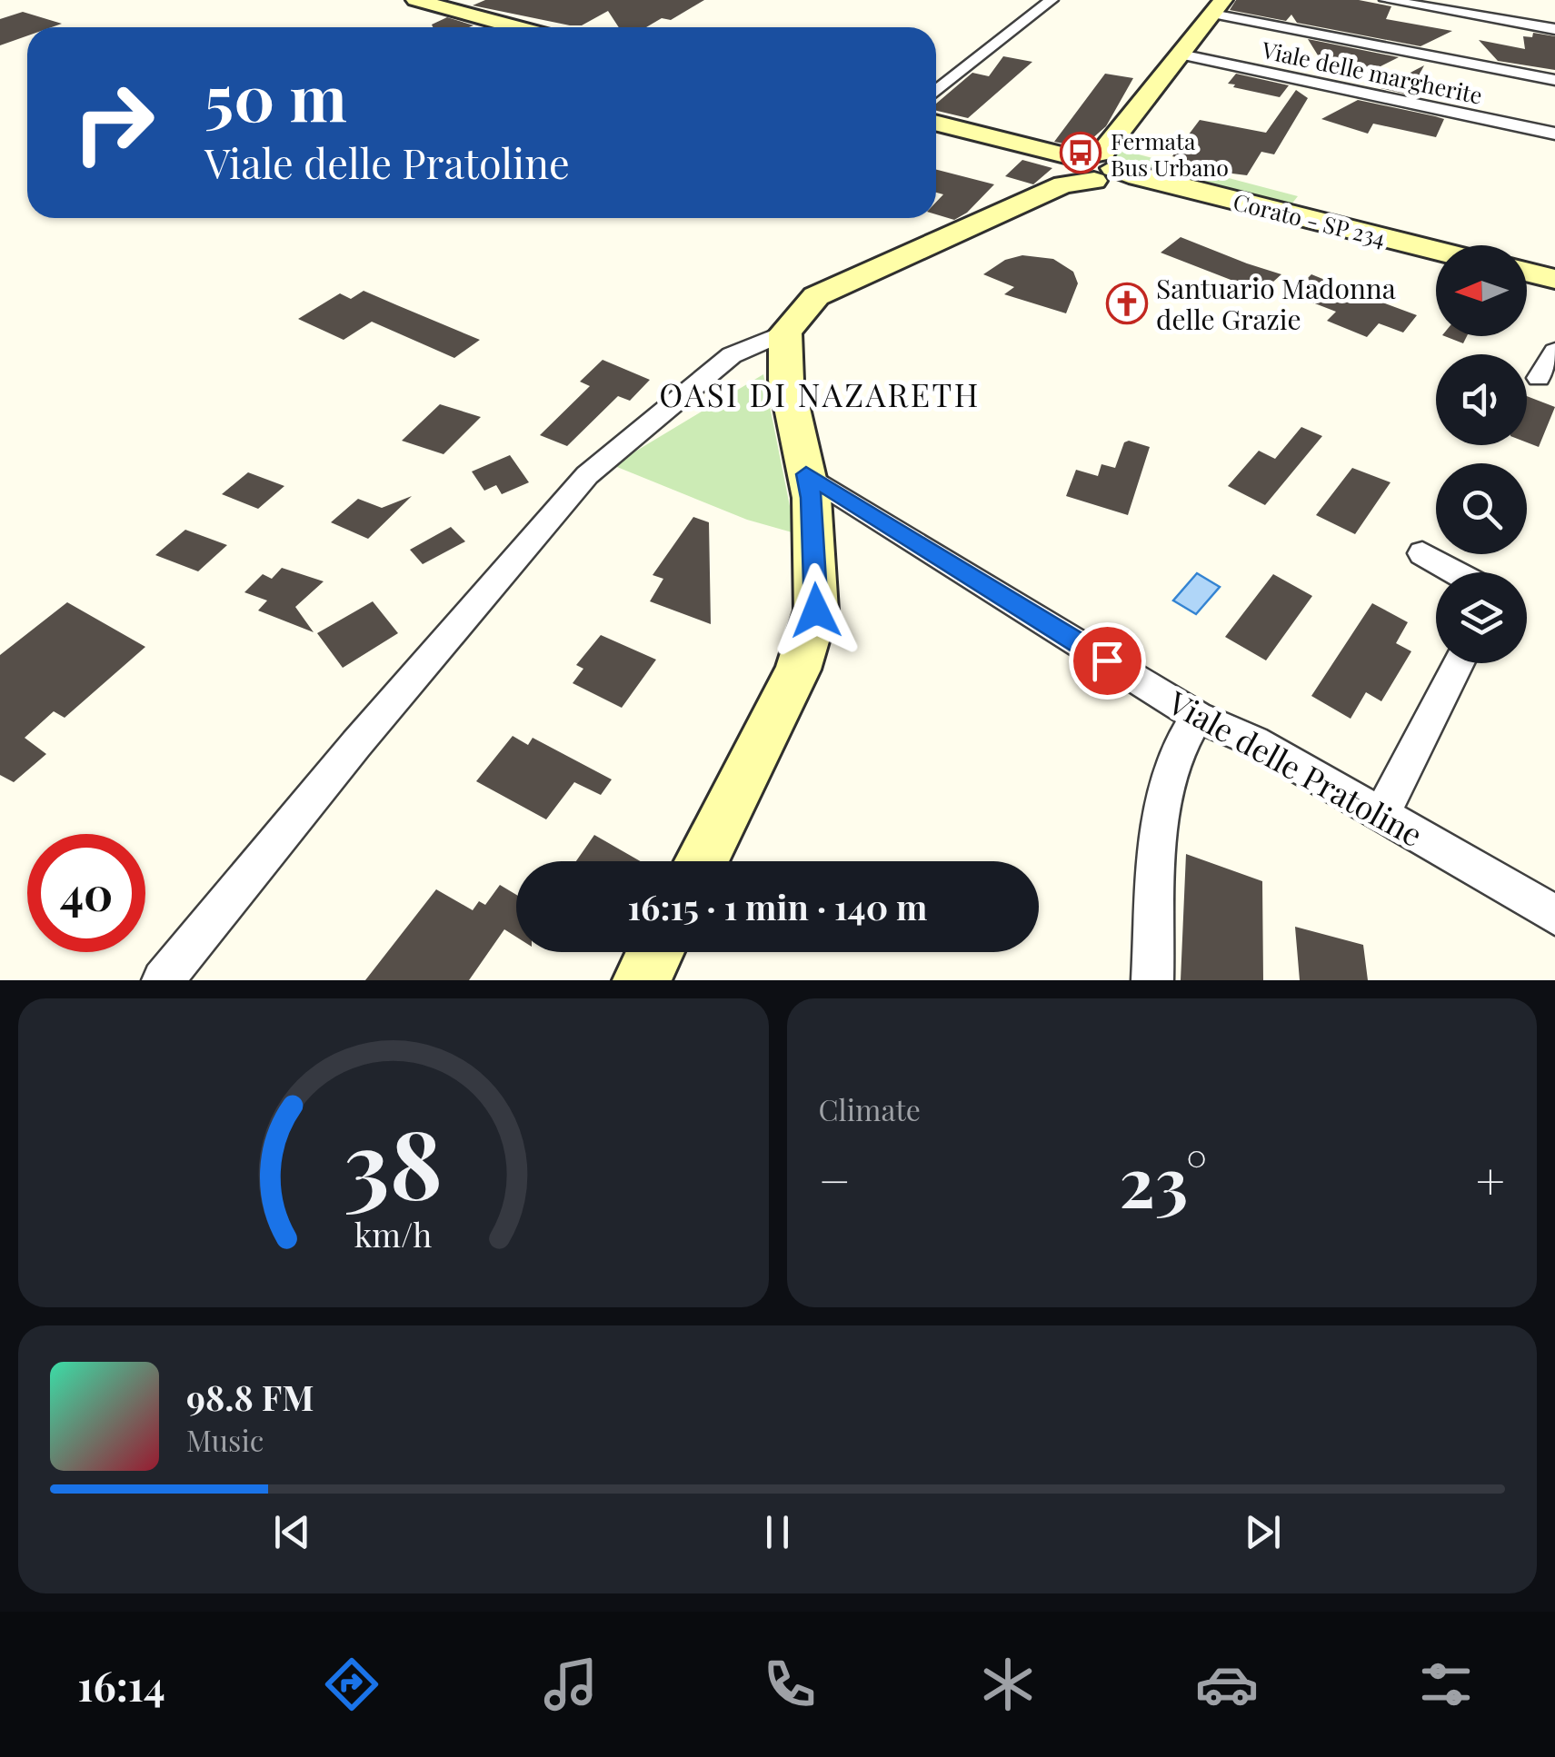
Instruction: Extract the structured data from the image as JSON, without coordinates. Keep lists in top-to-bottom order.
{
  "streets": {
    "street": ["Viale delle margherite", "Corato - SP 234", "Viale delle Pratoline"]
  },
  "districts": ["OASI DI NAZARETH"],
  "places": {
    "bus stop": ["Fermata Bus Urbano"],
    "church": ["Santuario Madonna delle Grazie"]
  },
  "north": "left",
  "page": {
    "turn": ["50 m", "Viale delle Pratoline"],
    "limit": "40",
    "trip": "16:15 · 1 min · 140 m",
    "tile": "Climate",
    "heat": ["−", "23°", "+"],
    "song": ["98.8 FM", "Music"],
    "tabs": "16:14",
    "gauge": ["38", "km/h"]
  }
}
